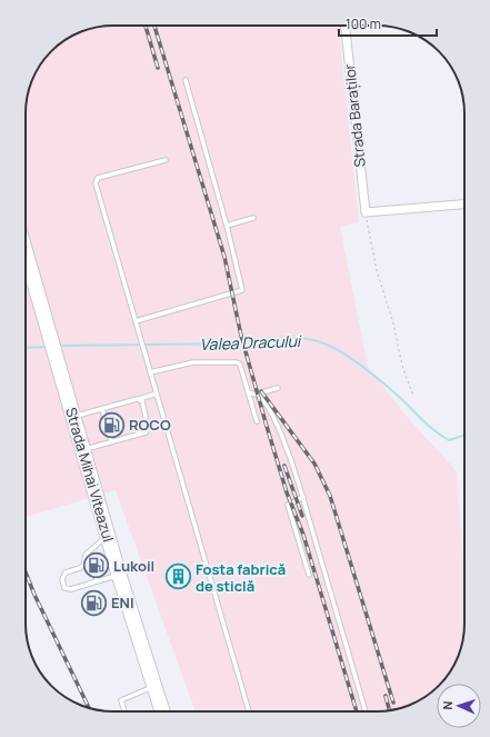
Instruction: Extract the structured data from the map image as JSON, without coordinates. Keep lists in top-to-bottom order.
{
  "streets": {
    "highway": ["Strada Mihai Viteazul"],
    "street": ["Strada Baraților"]
  },
  "water": ["Valea Dracului"],
  "places": {
    "fuel station": ["ROCO", "Lukoil", "ENI"],
    "building": ["Fosta fabrică de sticlă"]
  },
  "scale_bar": "100 m",
  "north": "left"
}
